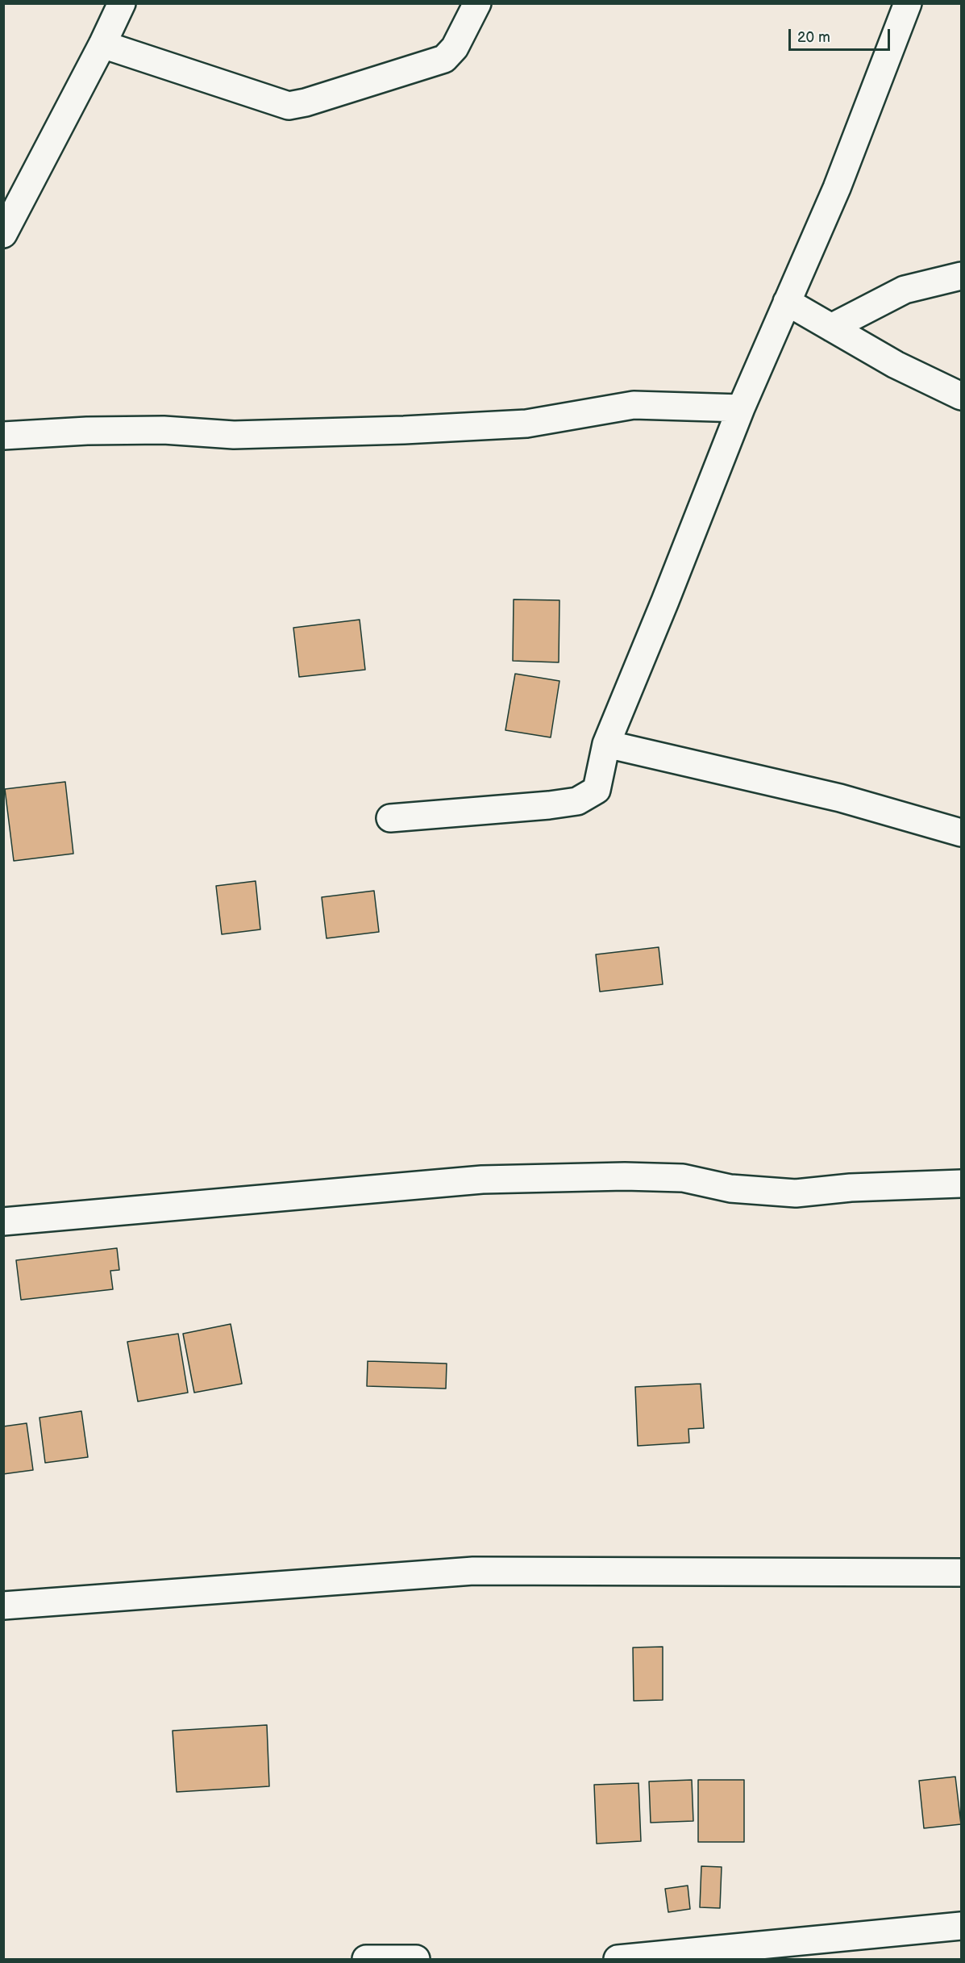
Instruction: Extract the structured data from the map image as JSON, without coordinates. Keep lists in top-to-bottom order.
{
  "scale_bar": "20 m"
}
